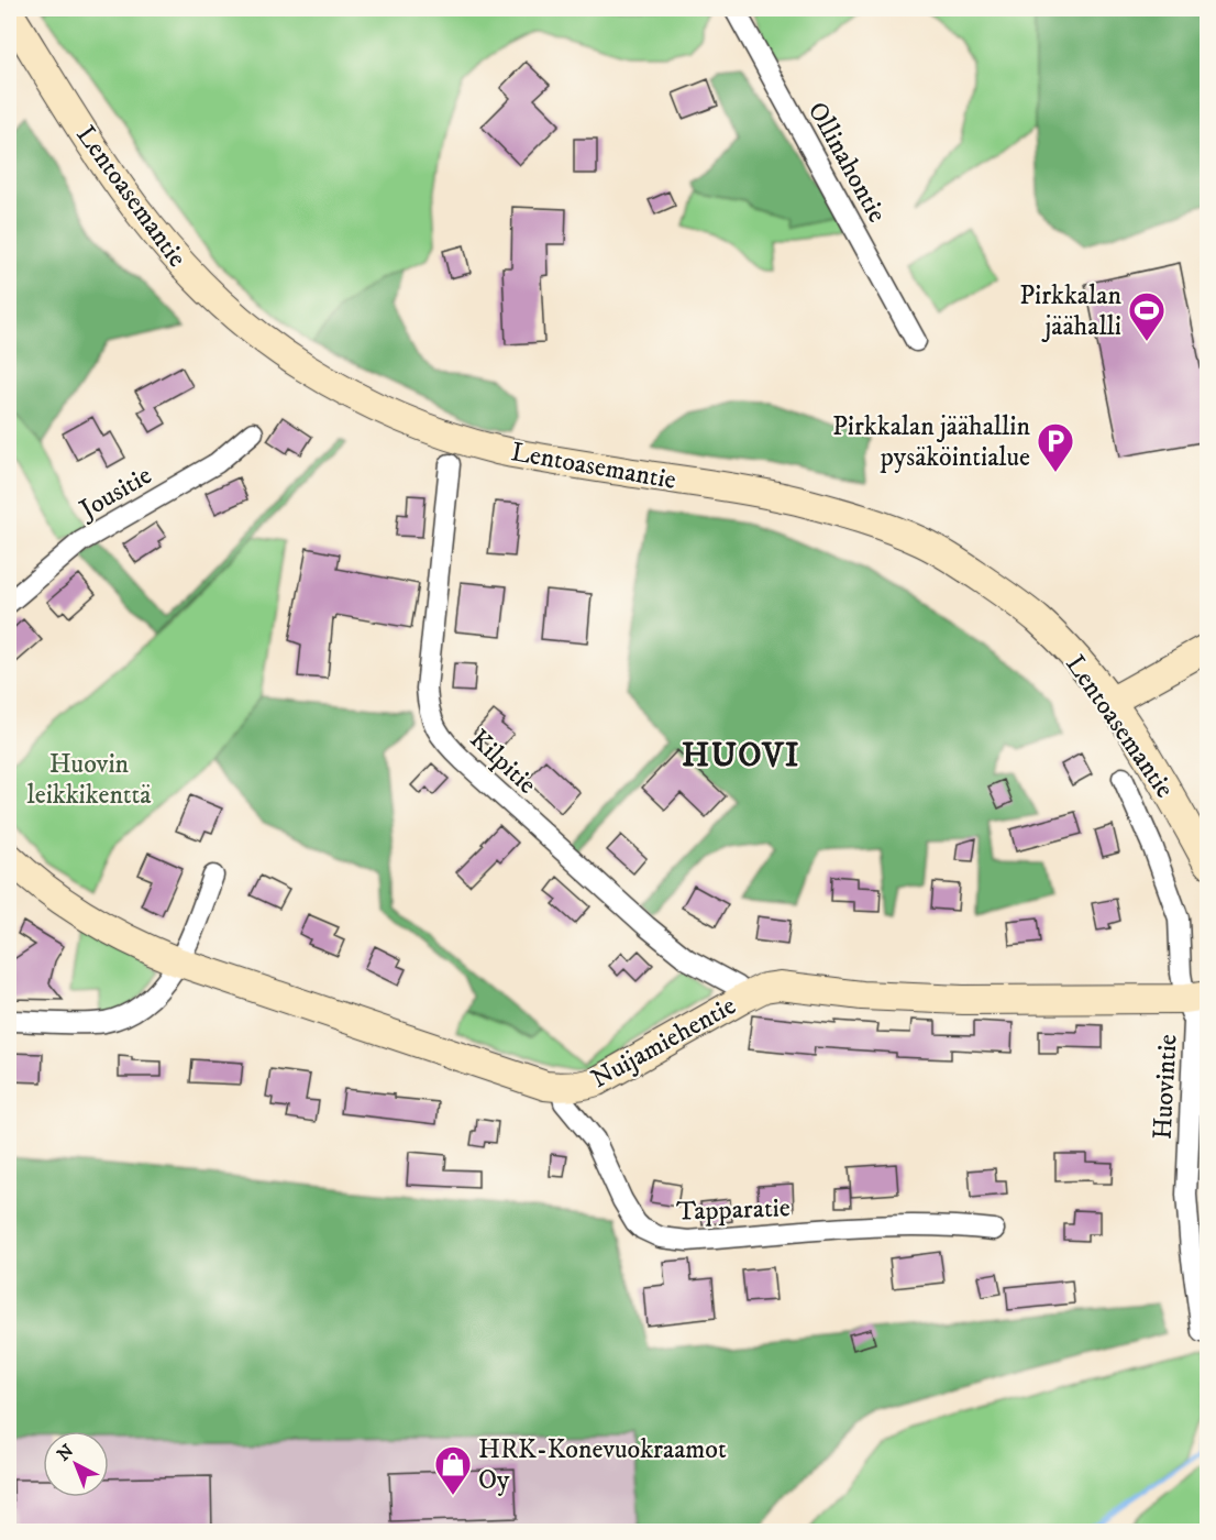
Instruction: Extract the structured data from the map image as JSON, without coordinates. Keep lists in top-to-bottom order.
{
  "streets": {
    "main road": ["Lentoasemantie", "Nuijamiehentie"],
    "street": [
      "Ollinahontie",
      "Jousitie",
      "Kilpitie",
      "Huovintie",
      "Tapparatie"
    ]
  },
  "crossings": [
    ["Kilpitie", "Nuijamiehentie"],
    ["Nuijamiehentie", "Huovintie"],
    ["Nuijamiehentie", "Tapparatie"]
  ],
  "districts": ["HUOVI"],
  "parks": ["Huovin leikkikenttä"],
  "places": {
    "sports": ["Pirkkalan jäähalli"],
    "parking": ["Pirkkalan jäähallin pysäköintialue"],
    "shop": ["HRK-Konevuokraamot Oy"]
  },
  "north": "top left"
}
